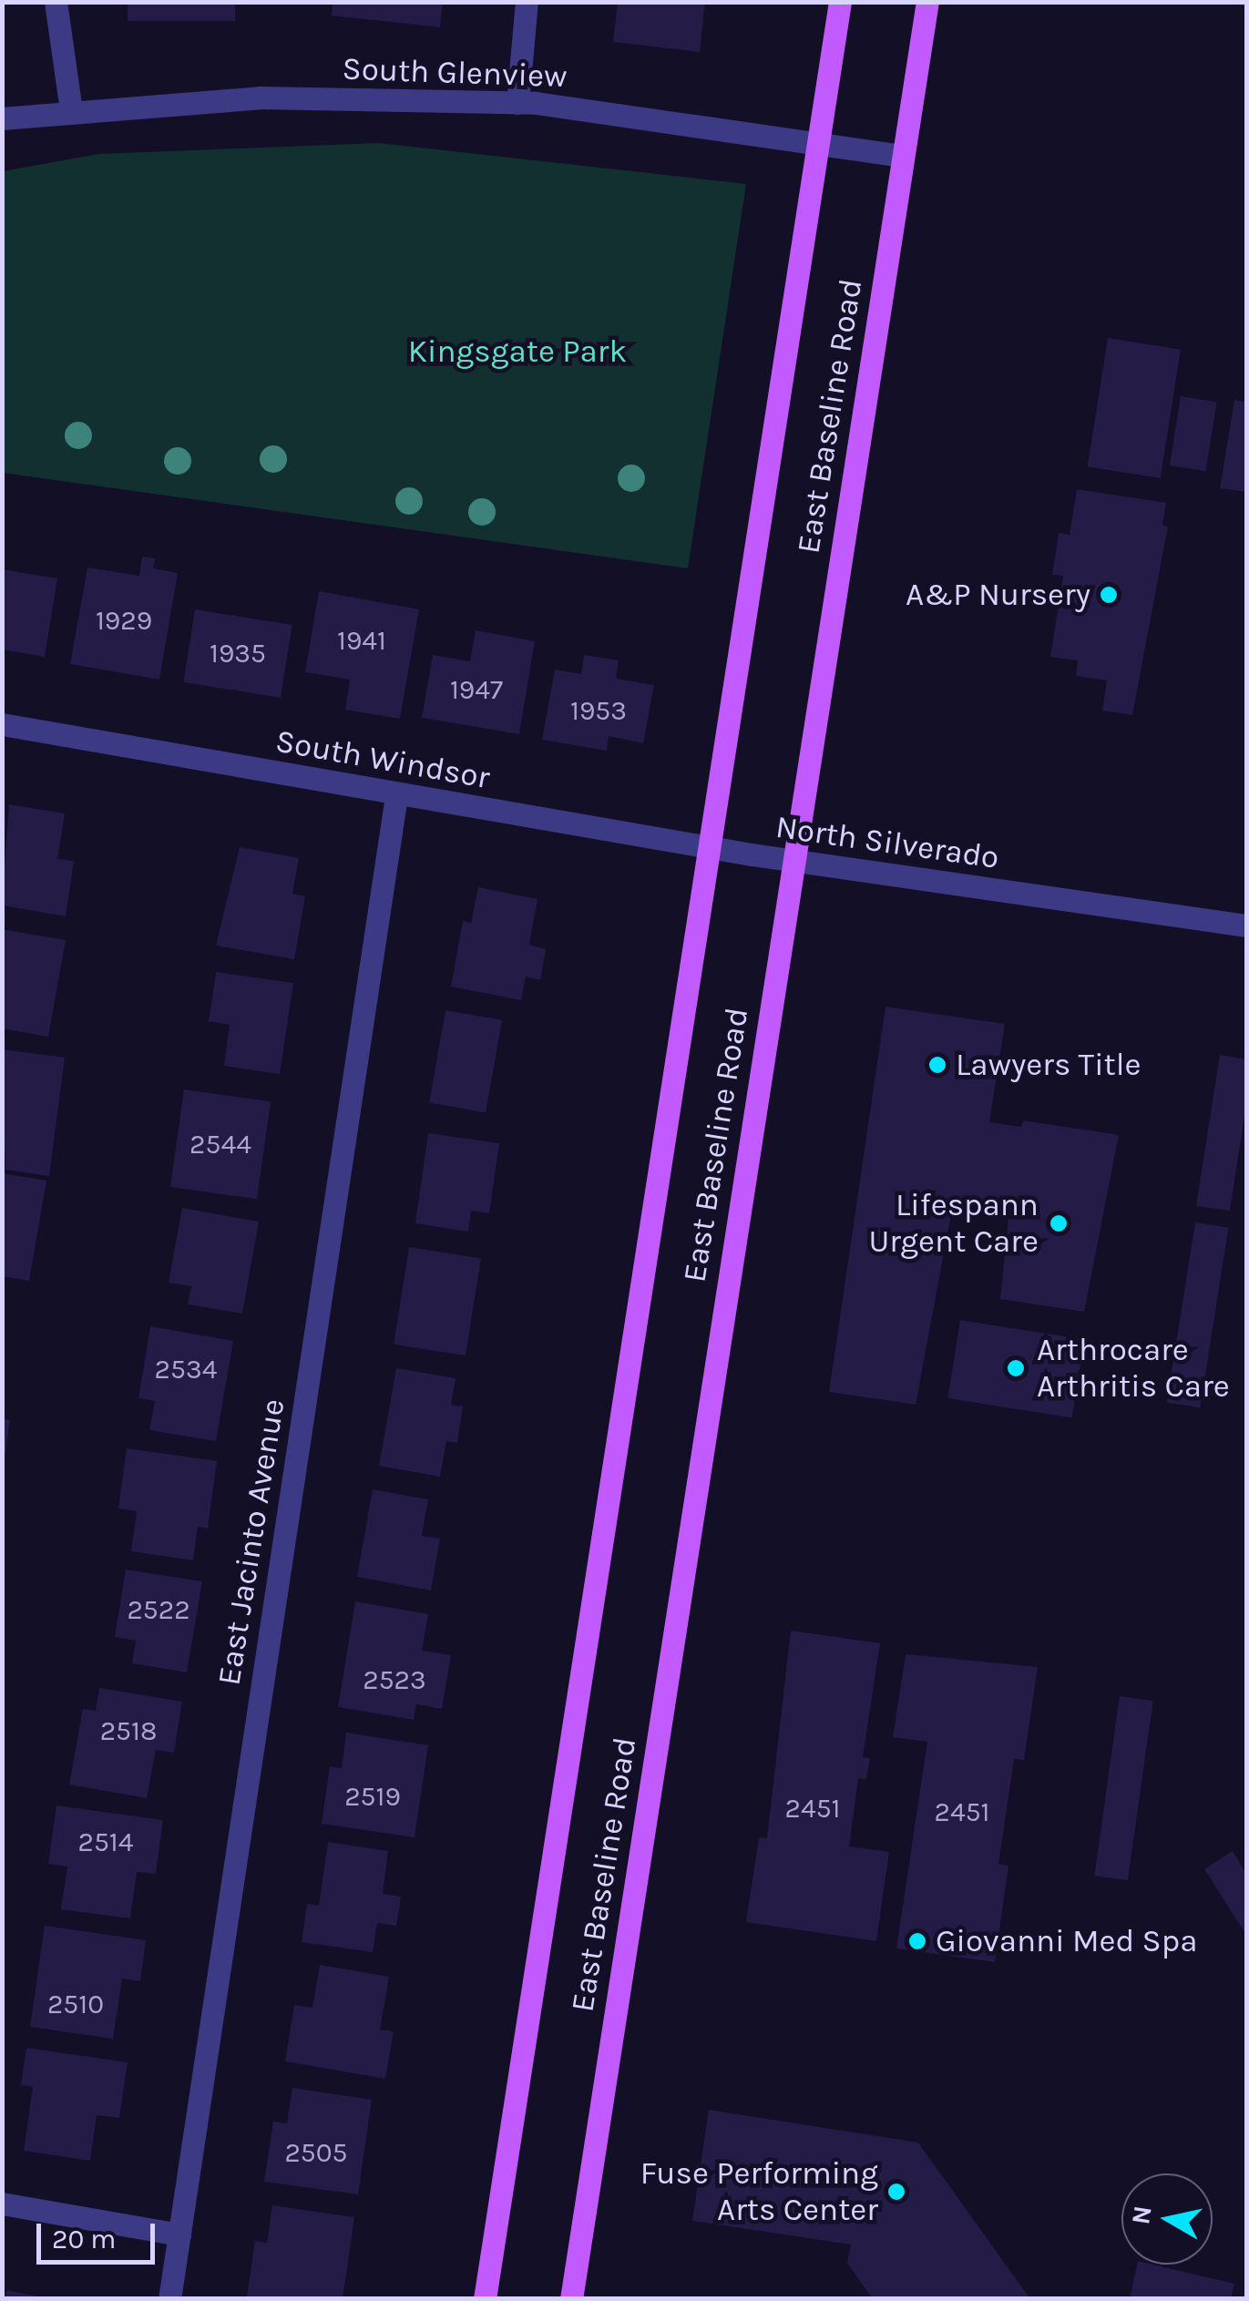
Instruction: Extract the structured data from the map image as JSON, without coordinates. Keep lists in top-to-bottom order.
{
  "streets": {
    "main road": ["East Baseline Road"],
    "street": [
      "South Glenview",
      "South Windsor",
      "North Silverado",
      "East Jacinto Avenue"
    ]
  },
  "crossings": [
    ["South Glenview", "East Baseline Road"],
    ["East Baseline Road", "South Windsor"],
    ["East Baseline Road", "North Silverado"],
    ["South Windsor", "North Silverado"],
    ["South Windsor", "East Jacinto Avenue"]
  ],
  "parks": ["Kingsgate Park"],
  "places": [
    "A&P Nursery",
    "Lawyers Title",
    "Lifespann Urgent Care",
    "Arthrocare Arthritis Care",
    "Giovanni Med Spa",
    "Fuse Performing Arts Center"
  ],
  "house_numbers": [
    "1929",
    "1941",
    "1935",
    "1947",
    "1953",
    "2544",
    "2534",
    "2522",
    "2523",
    "2518",
    "2519",
    "2451",
    "2451",
    "2514",
    "2510",
    "2505"
  ],
  "scale_bar": "20 m",
  "north": "left"
}
